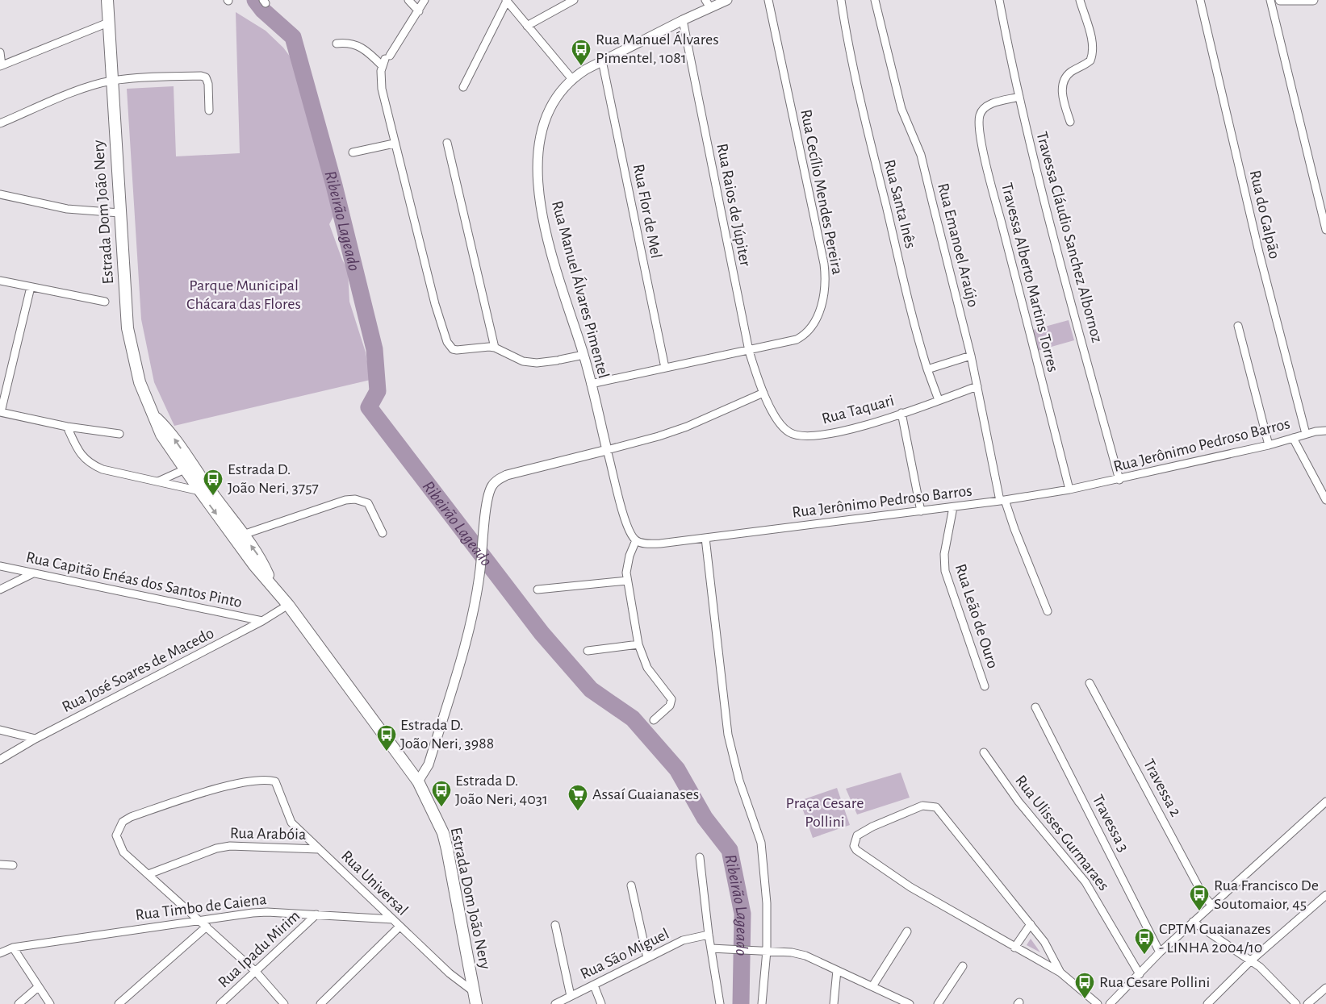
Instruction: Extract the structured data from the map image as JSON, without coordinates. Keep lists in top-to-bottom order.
{
  "streets": {
    "main road": ["Estrada Dom João Nery"],
    "street": [
      "Rua Cecílio Mendes Pereira",
      "Rua Santa Inês",
      "Rua Raios de Júpiter",
      "Rua Flor de Mel",
      "Rua do Galpão",
      "Travessa Cláudio Sanchez Albornoz",
      "Rua Emanoel Araújo",
      "Travessa Alberto Martins Torres",
      "Rua Manuel Álvares Pimentel",
      "Rua Taquari",
      "Rua Jerônimo Pedroso Barros",
      "Rua Capitão Enéas dos Santos Pinto",
      "Rua Leão de Ouro",
      "Rua José Soares de Macedo",
      "Travessa 2",
      "Travessa 3",
      "Rua Ulisses Gurmaraes",
      "Rua Arabóia",
      "Rua Universal",
      "Rua Timbo de Caiena",
      "Rua Ipadu Mirim",
      "Rua São Miguel"
    ]
  },
  "crossings": [
    ["Rua Cecílio Mendes Pereira", "Rua Raios de Júpiter"],
    ["Rua Cecílio Mendes Pereira", "Rua Flor de Mel"],
    ["Rua Cecílio Mendes Pereira", "Rua Manuel Álvares Pimentel"],
    ["Rua Santa Inês", "Rua Taquari"],
    ["Rua Raios de Júpiter", "Rua Manuel Álvares Pimentel"],
    ["Rua Raios de Júpiter", "Rua Taquari"],
    ["Rua Flor de Mel", "Rua Manuel Álvares Pimentel"],
    ["Estrada Dom João Nery", "Rua José Soares de Macedo"],
    ["Estrada Dom João Nery", "Rua Universal"],
    ["Rua do Galpão", "Rua Jerônimo Pedroso Barros"],
    ["Travessa Cláudio Sanchez Albornoz", "Travessa Alberto Martins Torres"],
    ["Travessa Cláudio Sanchez Albornoz", "Rua Jerônimo Pedroso Barros"],
    ["Rua Emanoel Araújo", "Rua Taquari"],
    ["Rua Emanoel Araújo", "Rua Jerônimo Pedroso Barros"],
    ["Travessa Alberto Martins Torres", "Rua Jerônimo Pedroso Barros"],
    ["Rua Manuel Álvares Pimentel", "Rua Jerônimo Pedroso Barros"],
    ["Rua Jerônimo Pedroso Barros", "Rua Leão de Ouro"],
    ["Rua Capitão Enéas dos Santos Pinto", "Rua José Soares de Macedo"],
    ["Rua Arabóia", "Rua Universal"],
    ["Rua Universal", "Rua Timbo de Caiena"],
    ["Rua Timbo de Caiena", "Rua Ipadu Mirim"]
  ],
  "water": ["Ribeirão Lageado"],
  "parks": ["Parque Municipal Chácara das Flores", "Praça Cesare Pollini"],
  "places": {
    "bus stop": [
      "Rua Manuel Álvares Pimentel, 1081",
      "Estrada D. João Neri, 3757",
      "Estrada D. João Neri, 3988",
      "Estrada D. João Neri, 4031",
      "Rua Francisco De Soutomaior, 45",
      "CPTM Guaianazes - LINHA 2004/10",
      "Rua Cesare Pollini"
    ],
    "supermarket": ["Assaí Guaianases"]
  }
}
